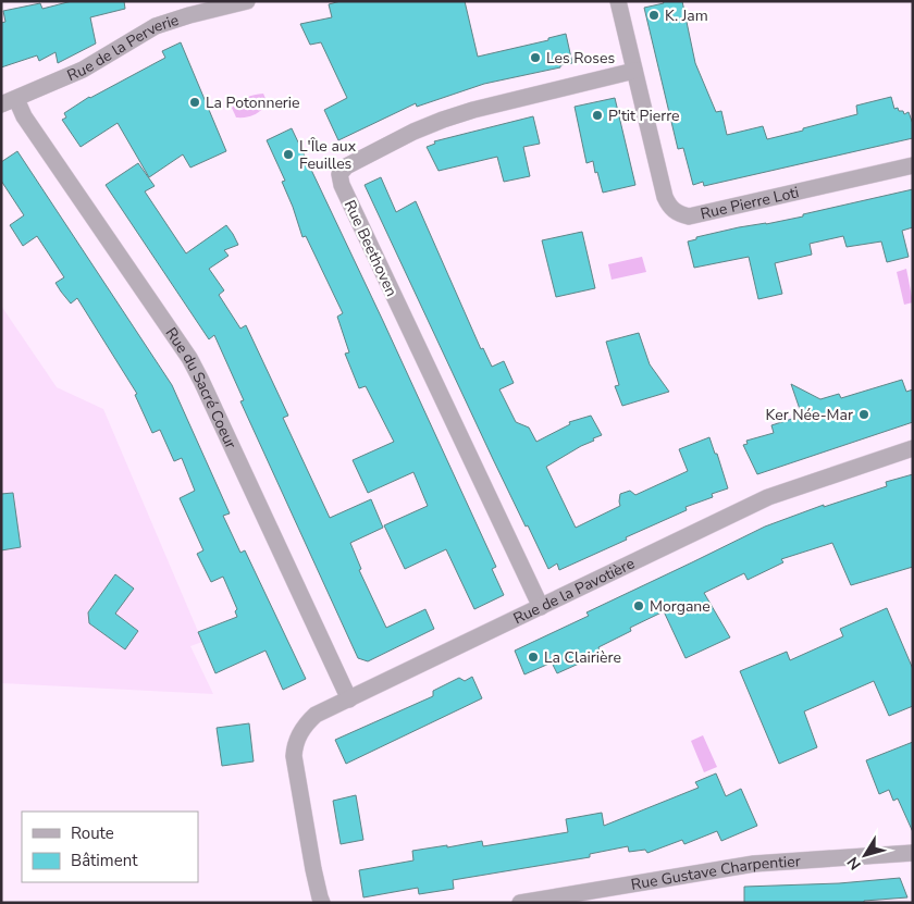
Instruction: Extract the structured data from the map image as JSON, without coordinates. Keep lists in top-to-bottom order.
{
  "streets": {
    "street": [
      "Rue de la Perverie",
      "Rue Pierre Loti",
      "Rue Beethoven",
      "Rue du Sacré Coeur",
      "Rue de la Pavotière",
      "Rue Gustave Charpentier"
    ]
  },
  "crossings": [
    ["Rue de la Perverie", "Rue du Sacré Coeur"],
    ["Rue Pierre Loti", "Rue Beethoven"],
    ["Rue Beethoven", "Rue de la Pavotière"],
    ["Rue du Sacré Coeur", "Rue de la Pavotière"]
  ],
  "places": [
    "K. Jam",
    "Les Roses",
    "La Potonnerie",
    "P'tit Pierre",
    "L'Île aux Feuilles",
    "Ker Née-Mar",
    "Morgane",
    "La Clairière"
  ],
  "legend": ["Route", "Bâtiment"],
  "north": "bottom left"
}
